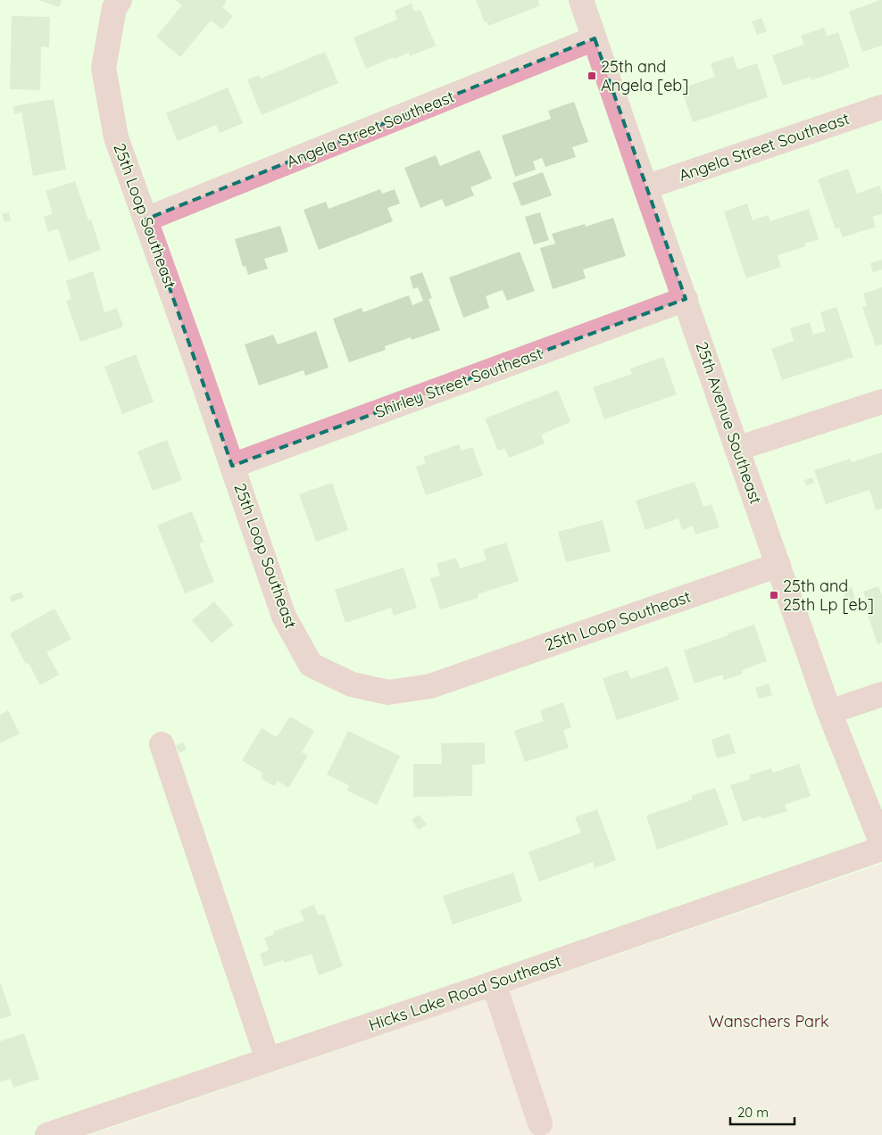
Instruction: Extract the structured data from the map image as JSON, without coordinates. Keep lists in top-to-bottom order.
{
  "streets": {
    "street": [
      "Angela Street Southeast",
      "25th Loop Southeast",
      "Shirley Street Southeast",
      "25th Avenue Southeast",
      "Hicks Lake Road Southeast"
    ]
  },
  "crossings": [
    ["Angela Street Southeast", "25th Loop Southeast"],
    ["Angela Street Southeast", "25th Avenue Southeast"],
    ["25th Loop Southeast", "Shirley Street Southeast"],
    ["25th Loop Southeast", "25th Avenue Southeast"],
    ["Shirley Street Southeast", "25th Avenue Southeast"]
  ],
  "parks": ["Wanschers Park"],
  "places": {
    "transit": ["25th and Angela [eb]", "25th and 25th Lp [eb]"]
  },
  "scale_bar": "20 m"
}
